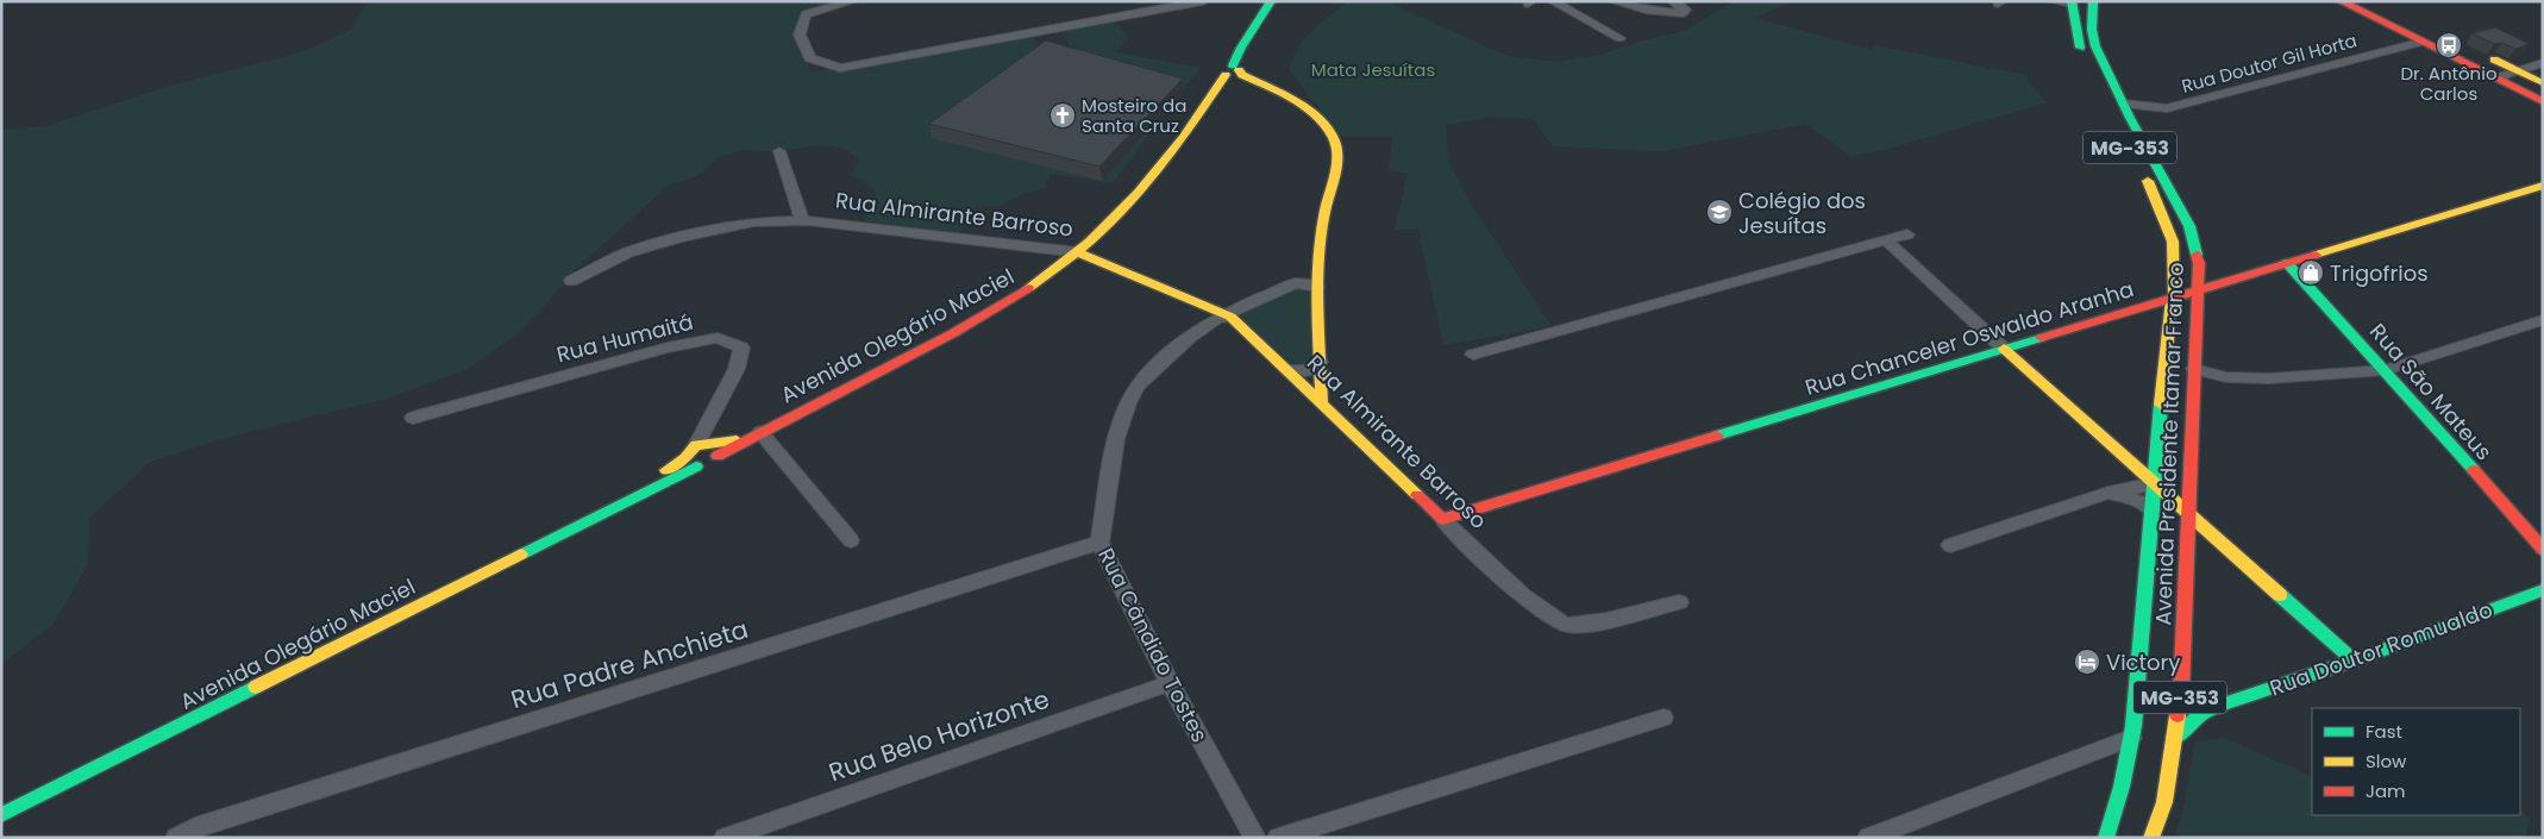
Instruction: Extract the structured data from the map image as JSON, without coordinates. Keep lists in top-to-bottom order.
{
  "streets": {
    "main road": [
      "MG-353",
      "Rua Almirante Barroso",
      "Avenida Olegário Maciel",
      "Rua Chanceler Oswaldo Aranha",
      "Rua São Mateus",
      "Avenida Presidente Itamar Franco",
      "Rua Doutor Romualdo"
    ],
    "street": [
      "Rua Doutor Gil Horta",
      "Rua Humaitá",
      "Rua Cândido Tostes",
      "Rua Padre Anchieta",
      "Rua Belo Horizonte"
    ]
  },
  "crossings": [
    ["Rua Doutor Gil Horta", "Avenida Presidente Itamar Franco"],
    ["Rua Almirante Barroso", "Avenida Olegário Maciel"],
    ["Rua Almirante Barroso", "Rua Chanceler Oswaldo Aranha"],
    ["Rua Almirante Barroso", "Rua Cândido Tostes"],
    ["Rua Chanceler Oswaldo Aranha", "Rua São Mateus"],
    ["Rua Chanceler Oswaldo Aranha", "Avenida Presidente Itamar Franco"],
    ["Avenida Presidente Itamar Franco", "Rua Doutor Romualdo"],
    ["Rua Cândido Tostes", "Rua Padre Anchieta"],
    ["Rua Cândido Tostes", "Rua Belo Horizonte"]
  ],
  "parks": ["Mata Jesuítas"],
  "places": {
    "bus stop": ["Dr. Antônio Carlos"],
    "church": ["Mosteiro da Santa Cruz"],
    "school or university": ["Colégio dos Jesuítas"],
    "shop": ["Trigofrios"],
    "hotel": ["Victory"]
  },
  "legend": ["Fast", "Slow", "Jam"]
}
